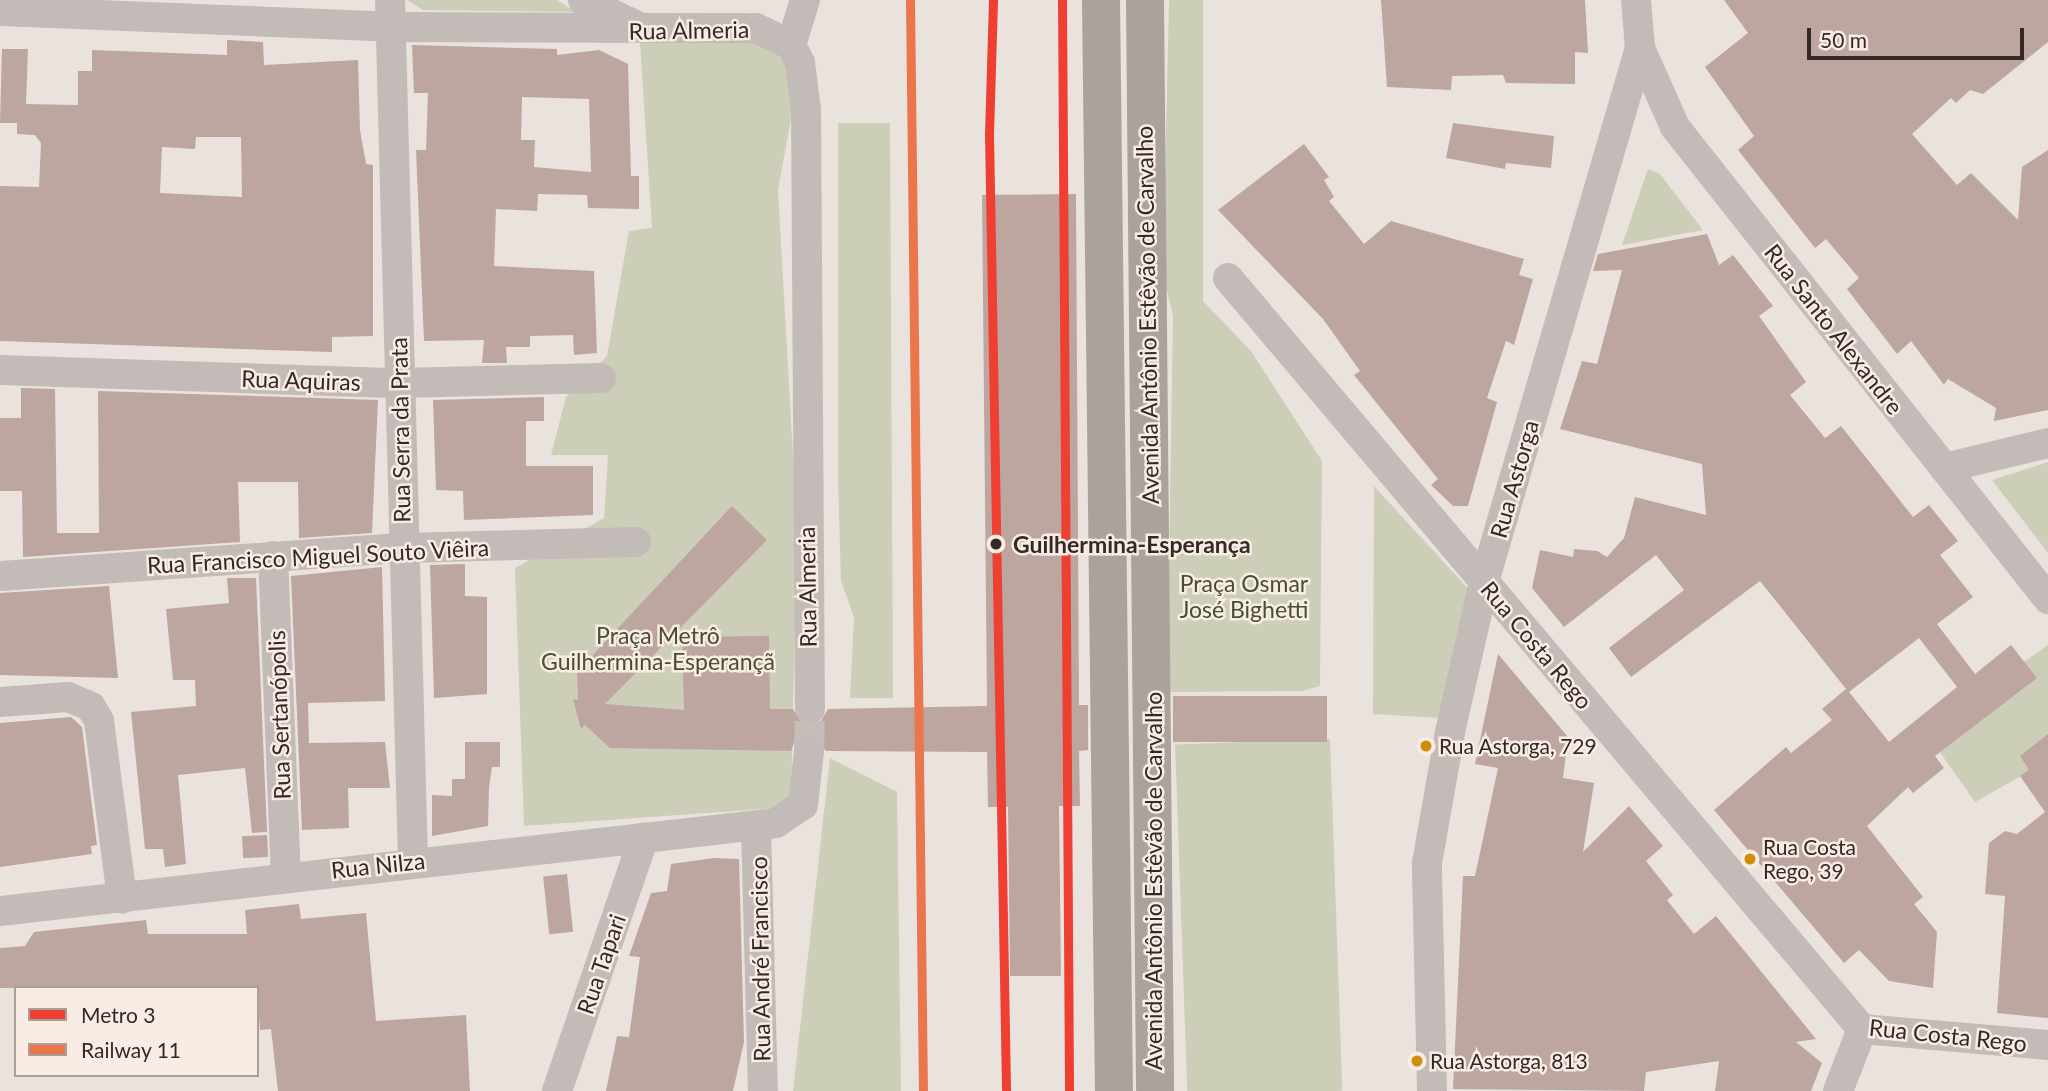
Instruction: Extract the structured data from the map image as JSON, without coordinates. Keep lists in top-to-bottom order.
{
  "streets": {
    "highway": ["Avenida Antônio Estêvão de Carvalho"],
    "street": [
      "Rua Almeria",
      "Rua Santo Alexandre",
      "Rua Aquiras",
      "Rua Serra da Prata",
      "Rua Astorga",
      "Rua Francisco Miguel Souto Viêira",
      "Rua Costa Rego",
      "Rua Sertanópolis",
      "Rua Nilza",
      "Rua André Francisco",
      "Rua Tapari"
    ]
  },
  "crossings": [
    ["Rua Almeria", "Rua Serra da Prata"],
    ["Rua Santo Alexandre", "Rua Astorga"],
    ["Rua Aquiras", "Rua Serra da Prata"],
    ["Rua Serra da Prata", "Rua Francisco Miguel Souto Viêira"],
    ["Rua Serra da Prata", "Rua Nilza"],
    ["Rua Astorga", "Rua Costa Rego"],
    ["Rua Francisco Miguel Souto Viêira", "Rua Sertanópolis"],
    ["Rua Sertanópolis", "Rua Nilza"],
    ["Rua Nilza", "Rua André Francisco"],
    ["Rua Nilza", "Rua Tapari"]
  ],
  "parks": ["Praça Osmar José Bighetti", "Praça Metrô Guilhermina-Esperançã"],
  "places": [
    "Guilhermina-Esperança",
    "Rua Astorga, 729",
    "Rua Costa Rego, 39",
    "Rua Astorga, 813"
  ],
  "lines": ["metro line 3", "rail line 11"],
  "legend": ["Metro 3", "Railway 11"],
  "scale_bar": "50 m"
}
